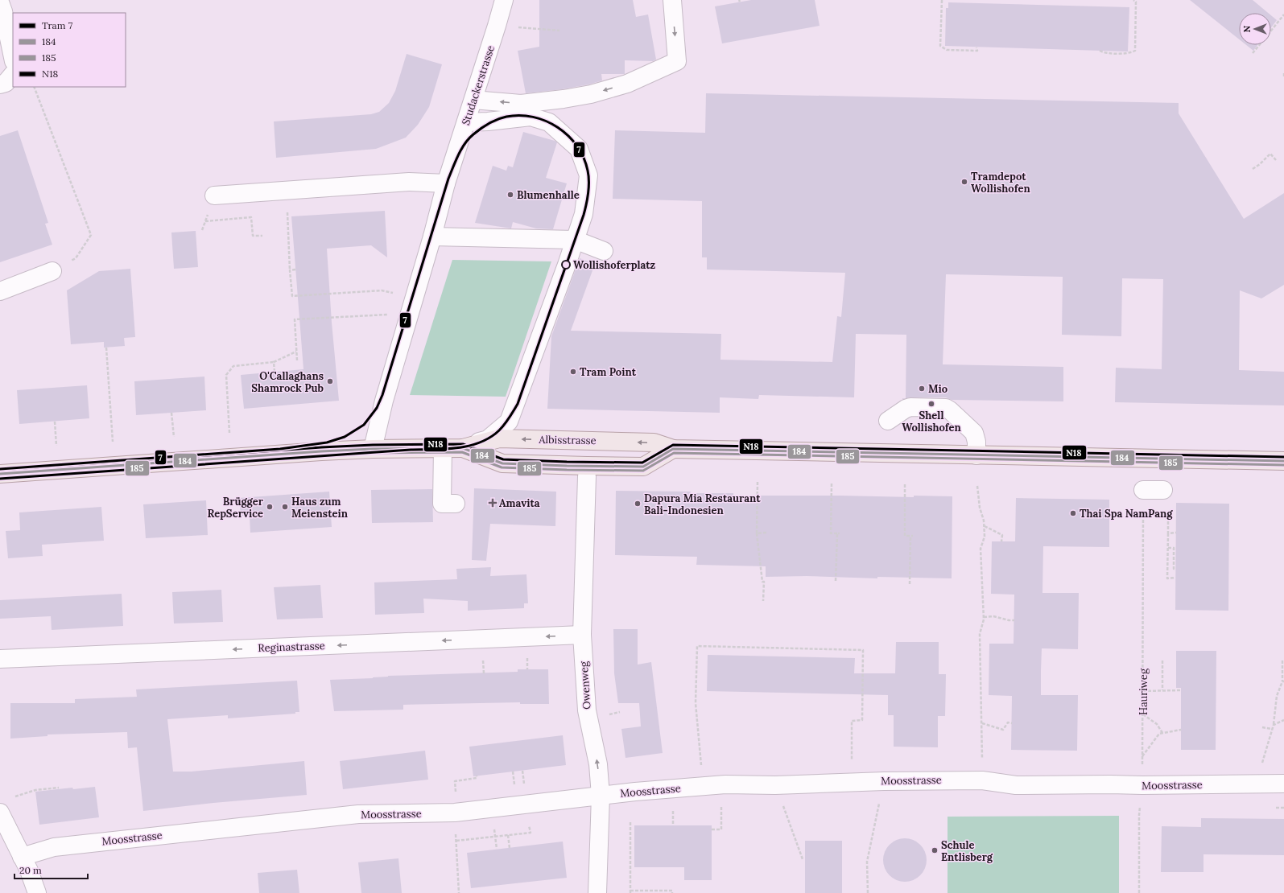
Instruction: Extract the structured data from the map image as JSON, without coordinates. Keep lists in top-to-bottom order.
{
  "streets": {
    "main road": ["Albisstrasse"],
    "street": [
      "Studackerstrasse",
      "Reginastrasse",
      "Owenweg",
      "Moosstrasse"
    ],
    "path": ["Hauriweg"]
  },
  "crossings": [
    ["Studackerstrasse", "Albisstrasse"],
    ["Reginastrasse", "Owenweg"],
    ["Owenweg", "Moosstrasse"],
    ["Hauriweg", "Moosstrasse"]
  ],
  "one_way": ["Reginastrasse", "Owenweg"],
  "places": {
    "other": [
      "Tramdepot Wollishofen",
      "Blumenhalle",
      "Wollishoferplatz",
      "Tram Point",
      "O'Callaghans Shamrock Pub",
      "Mio",
      "Shell Wollishofen",
      "Dapura Mia Restaurant Bali-Indonesien",
      "Brügger RepService",
      "Haus zum Meienstein",
      "Thai Spa NamPang",
      "Schule Entlisberg"
    ],
    "health": ["Amavita"]
  },
  "lines": [
    "tram line 7",
    "transit line N18",
    "transit line 184",
    "transit line 185"
  ],
  "legend": [
    "Tram 7",
    "184",
    "185",
    "N18"
  ],
  "scale_bar": "20 m",
  "north": "left"
}
